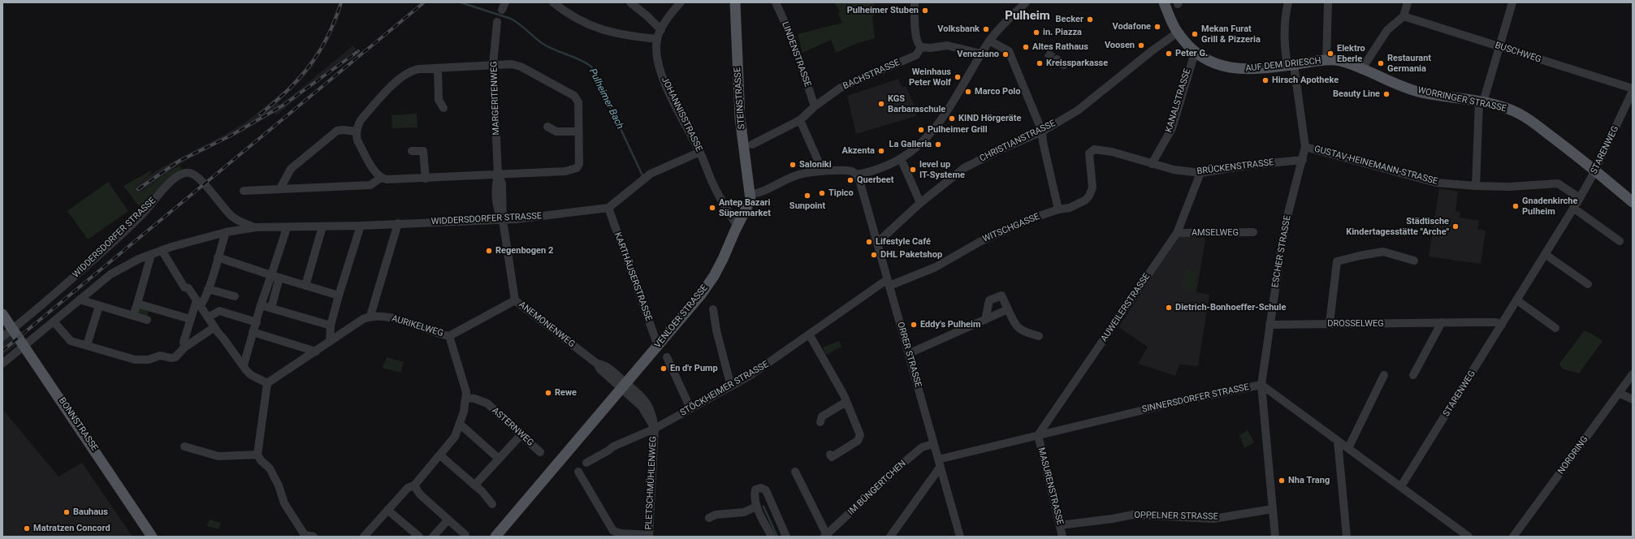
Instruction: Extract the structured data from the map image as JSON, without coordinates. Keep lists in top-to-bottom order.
{
  "streets": {
    "main road": [
      "AUF DEM DRIESCH",
      "STEINSTRASSE",
      "WORRINGER STRASSE",
      "VENLOER STRASSE",
      "BONNSTRASSE"
    ],
    "street": [
      "BUSCHWEG",
      "LINDENSTRASSE",
      "BACHSTRASSE",
      "MARGERITENWEG",
      "KANALSTRASSE",
      "JOHANNISSTRASSE",
      "CHRISTIANSTRASSE",
      "STARENWEG",
      "GUSTAV-HEINEMANN-STRASSE",
      "BRÜCKENSTRASSE",
      "WIDDERSDORFER STRASSE",
      "WITSCHGASSE",
      "AMSELWEG",
      "ESCHER STRASSE",
      "KARTHÄUSERSTRASSE",
      "AUWEILERSTRASSE",
      "DROSSELWEG",
      "ANEMONENWEG",
      "AURIKELWEG",
      "ORRER STRASSE",
      "STÖCKHEIMER STRASSE",
      "SINNERSDORFER STRASSE",
      "ASTERNWEG",
      "NORDRING",
      "PLETSCHMÜHLENWEG",
      "MASURENSTRASSE",
      "IM BÜNGERTCHEN",
      "OPPELNER STRASSE"
    ]
  },
  "crossings": [
    ["BUSCHWEG", "STARENWEG"],
    ["LINDENSTRASSE", "BACHSTRASSE"],
    ["AUF DEM DRIESCH", "WORRINGER STRASSE"],
    ["AUF DEM DRIESCH", "KANALSTRASSE"],
    ["AUF DEM DRIESCH", "CHRISTIANSTRASSE"],
    ["AUF DEM DRIESCH", "ESCHER STRASSE"],
    ["MARGERITENWEG", "WIDDERSDORFER STRASSE"],
    ["MARGERITENWEG", "ANEMONENWEG"],
    ["STEINSTRASSE", "VENLOER STRASSE"],
    ["WORRINGER STRASSE", "STARENWEG"],
    ["KANALSTRASSE", "BRÜCKENSTRASSE"],
    ["JOHANNISSTRASSE", "VENLOER STRASSE"],
    ["CHRISTIANSTRASSE", "ORRER STRASSE"],
    ["STARENWEG", "GUSTAV-HEINEMANN-STRASSE"],
    ["STARENWEG", "DROSSELWEG"],
    ["STARENWEG", "SINNERSDORFER STRASSE"],
    ["GUSTAV-HEINEMANN-STRASSE", "ESCHER STRASSE"],
    ["BRÜCKENSTRASSE", "WITSCHGASSE"],
    ["BRÜCKENSTRASSE", "ESCHER STRASSE"],
    ["BRÜCKENSTRASSE", "AUWEILERSTRASSE"],
    ["WIDDERSDORFER STRASSE", "KARTHÄUSERSTRASSE"],
    ["WIDDERSDORFER STRASSE", "ANEMONENWEG"],
    ["WITSCHGASSE", "ORRER STRASSE"],
    ["WITSCHGASSE", "STÖCKHEIMER STRASSE"],
    ["AMSELWEG", "AUWEILERSTRASSE"],
    ["ESCHER STRASSE", "DROSSELWEG"],
    ["ESCHER STRASSE", "SINNERSDORFER STRASSE"],
    ["ESCHER STRASSE", "OPPELNER STRASSE"],
    ["KARTHÄUSERSTRASSE", "VENLOER STRASSE"],
    ["AUWEILERSTRASSE", "SINNERSDORFER STRASSE"],
    ["AUWEILERSTRASSE", "MASURENSTRASSE"],
    ["VENLOER STRASSE", "ANEMONENWEG"],
    ["VENLOER STRASSE", "PLETSCHMÜHLENWEG"],
    ["ANEMONENWEG", "AURIKELWEG"],
    ["ANEMONENWEG", "PLETSCHMÜHLENWEG"],
    ["ORRER STRASSE", "STÖCKHEIMER STRASSE"],
    ["ORRER STRASSE", "SINNERSDORFER STRASSE"],
    ["ORRER STRASSE", "IM BÜNGERTCHEN"],
    ["STÖCKHEIMER STRASSE", "PLETSCHMÜHLENWEG"],
    ["SINNERSDORFER STRASSE", "MASURENSTRASSE"],
    ["MASURENSTRASSE", "OPPELNER STRASSE"]
  ],
  "districts": ["Pulheim"],
  "water": ["Pulheimer Bach"],
  "places": [
    "Pulheimer Stuben",
    "Becker",
    "Vodafone",
    "Volksbank",
    "in. Piazza",
    "Mekan Furat Grill & Pizzeria",
    "Voosen",
    "Altes Rathaus",
    "Peter G.",
    "Elektro Eberle",
    "Veneziano",
    "Kreissparkasse",
    "Restaurant Germania",
    "Weinhaus Peter Wolf",
    "Hirsch Apotheke",
    "Marco Polo",
    "Beauty Line",
    "KGS Barbaraschule",
    "KIND Hörgeräte",
    "Pulheimer Grill",
    "La Galleria",
    "Akzenta",
    "Saloniki",
    "level up IT-Systeme",
    "Querbeet",
    "Tipico",
    "Sunpoint",
    "Gnadenkirche Pulheim",
    "Antep Bazari Süpermarket",
    "Städtische Kindertagesstätte \"Arche\"",
    "Lifestyle Café",
    "Regenbogen 2",
    "DHL Paketshop",
    "Dietrich-Bonhoeffer-Schule",
    "Eddy's Pulheim",
    "En d'r Pump",
    "Rewe",
    "Nha Trang",
    "Bauhaus",
    "Matratzen Concord"
  ]
}
